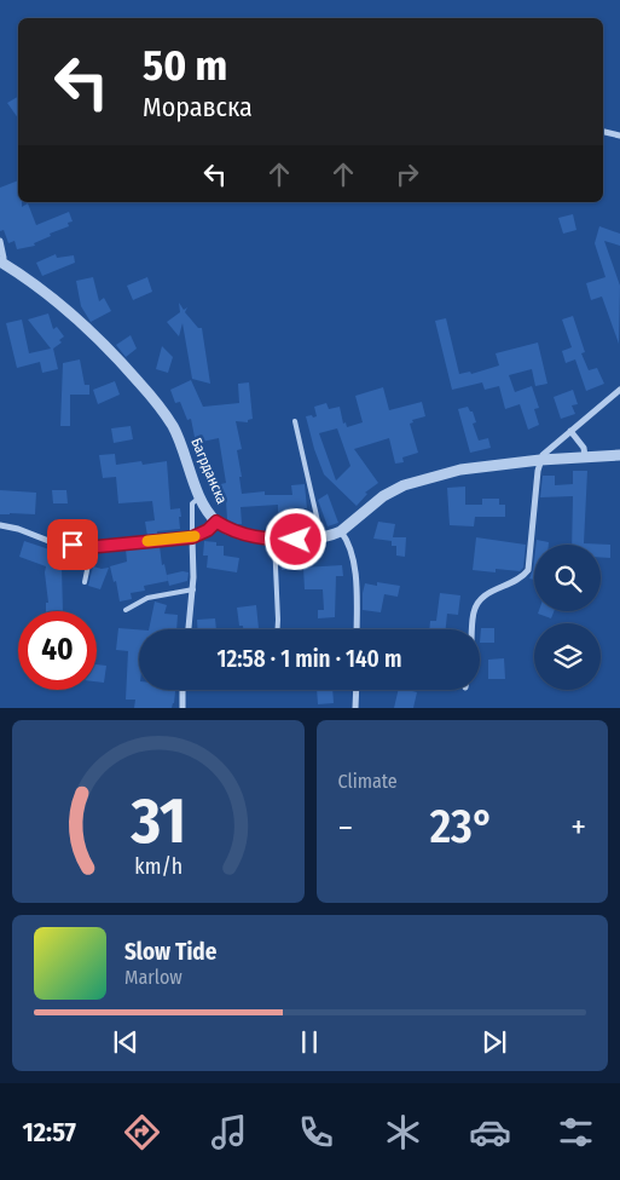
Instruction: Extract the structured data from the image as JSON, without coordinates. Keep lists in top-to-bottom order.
{
  "streets": {
    "street": ["Багрданска"]
  },
  "page": {
    "turn": ["50 m", "Моравска"],
    "limit": "40",
    "trip": "12:58 · 1 min · 140 m",
    "tile": "Climate",
    "heat": ["−", "23°", "+"],
    "song": ["Slow Tide", "Marlow"],
    "tabs": "12:57",
    "gauge": ["31", "km/h"]
  }
}
